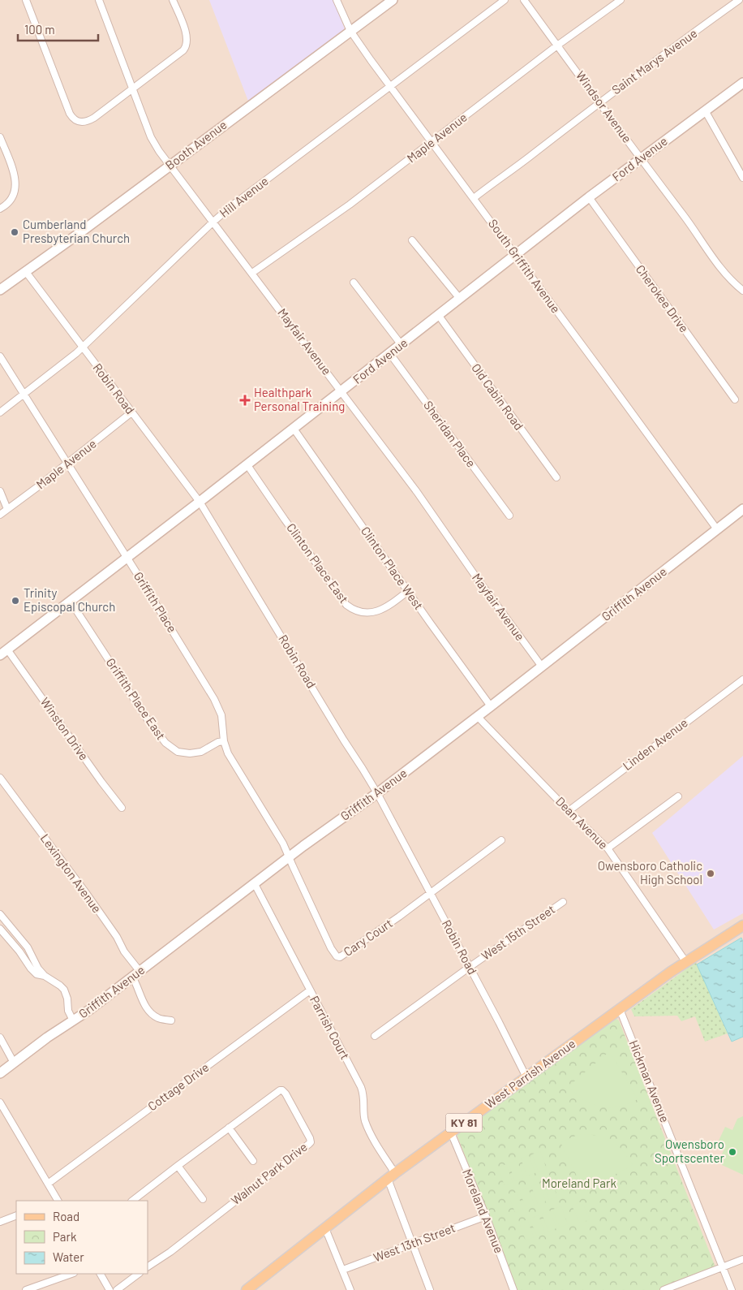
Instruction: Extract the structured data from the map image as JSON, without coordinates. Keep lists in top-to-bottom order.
{
  "streets": {
    "main road": ["West Parrish Avenue", "KY 81"],
    "street": [
      "Saint Marys Avenue",
      "Windsor Avenue",
      "Maple Avenue",
      "Booth Avenue",
      "Ford Avenue",
      "Hill Avenue",
      "South Griffith Avenue",
      "Cherokee Drive",
      "Mayfair Avenue",
      "Robin Road",
      "Old Cabin Road",
      "Sheridan Place",
      "Clinton Place East",
      "Clinton Place West",
      "Griffith Avenue",
      "Griffith Place",
      "Griffith Place East",
      "Winston Drive",
      "Linden Avenue",
      "Dean Avenue",
      "Lexington Avenue",
      "West 15th Street",
      "Cary Court",
      "Parrish Court",
      "Hickman Avenue",
      "Cottage Drive",
      "Walnut Park Drive",
      "Moreland Avenue",
      "West 13th Street"
    ]
  },
  "crossings": [
    ["Saint Marys Avenue", "Windsor Avenue"],
    ["Saint Marys Avenue", "South Griffith Avenue"],
    ["Windsor Avenue", "Maple Avenue"],
    ["Windsor Avenue", "Ford Avenue"],
    ["Maple Avenue", "South Griffith Avenue"],
    ["Maple Avenue", "Mayfair Avenue"],
    ["Maple Avenue", "Robin Road"],
    ["Maple Avenue", "Griffith Place"],
    ["Booth Avenue", "South Griffith Avenue"],
    ["Booth Avenue", "Mayfair Avenue"],
    ["Booth Avenue", "Robin Road"],
    ["Ford Avenue", "South Griffith Avenue"],
    ["Ford Avenue", "Cherokee Drive"],
    ["Ford Avenue", "Mayfair Avenue"],
    ["Ford Avenue", "Robin Road"],
    ["Ford Avenue", "Old Cabin Road"],
    ["Ford Avenue", "Sheridan Place"],
    ["Ford Avenue", "Clinton Place East"],
    ["Ford Avenue", "Clinton Place West"],
    ["Ford Avenue", "Griffith Place"],
    ["Ford Avenue", "Griffith Place East"],
    ["Ford Avenue", "Winston Drive"],
    ["Hill Avenue", "South Griffith Avenue"],
    ["Hill Avenue", "Mayfair Avenue"],
    ["Hill Avenue", "Robin Road"],
    ["Hill Avenue", "Griffith Place"],
    ["South Griffith Avenue", "Griffith Avenue"],
    ["Mayfair Avenue", "Griffith Avenue"],
    ["Robin Road", "Griffith Avenue"],
    ["Robin Road", "West 15th Street"],
    ["Robin Road", "Cary Court"],
    ["Robin Road", "West Parrish Avenue"],
    ["Clinton Place East", "Clinton Place West"],
    ["Clinton Place West", "Griffith Avenue"],
    ["Griffith Avenue", "Griffith Place"],
    ["Griffith Avenue", "Dean Avenue"],
    ["Griffith Avenue", "Lexington Avenue"],
    ["Griffith Avenue", "Cary Court"],
    ["Griffith Avenue", "Parrish Court"],
    ["Griffith Place", "Griffith Place East"],
    ["Griffith Place", "Cary Court"],
    ["Linden Avenue", "Dean Avenue"],
    ["Dean Avenue", "West Parrish Avenue"],
    ["Parrish Court", "West Parrish Avenue"],
    ["Parrish Court", "Cottage Drive"],
    ["Parrish Court", "West 13th Street"],
    ["West Parrish Avenue", "Hickman Avenue"],
    ["West Parrish Avenue", "Moreland Avenue"],
    ["Moreland Avenue", "West 13th Street"]
  ],
  "parks": ["Moreland Park"],
  "places": {
    "other": [
      "Cumberland Presbyterian Church",
      "Trinity Episcopal Church",
      "Owensboro Catholic High School",
      "Owensboro Sportscenter"
    ],
    "health": ["Healthpark Personal Training"]
  },
  "legend": ["Road", "Park", "Water"],
  "scale_bar": "100 m"
}
